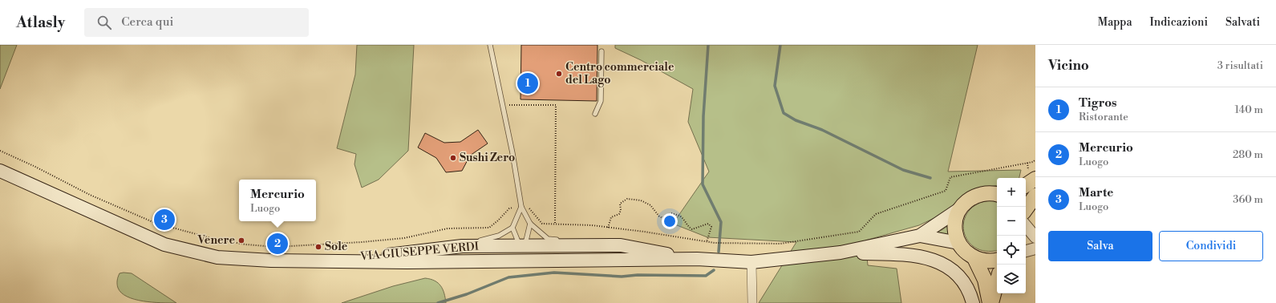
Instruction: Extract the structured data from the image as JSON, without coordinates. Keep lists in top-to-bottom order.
{
  "streets": {
    "main road": ["VIA GIUSEPPE VERDI"]
  },
  "places": [
    "Centro commerciale del Lago",
    "Sushi Zero",
    "Venere",
    "Sole"
  ],
  "page": {
    "header": "Atlasly",
    "search": "Cerca qui",
    "nav": ["Mappa", "Indicazioni", "Salvati"],
    "heading": ["Vicino", "3 risultati"],
    "pins": ["1", "3", "2"],
    "list": [
      {
        "mark": "1",
        "name": "Tigros",
        "note": "Ristorante",
        "value": "140 m"
      },
      {
        "mark": "2",
        "name": "Mercurio",
        "note": "Luogo",
        "value": "280 m"
      },
      {
        "mark": "3",
        "name": "Marte",
        "note": "Luogo",
        "value": "360 m"
      }
    ],
    "map_buttons": ["+", "−"],
    "popup": ["Mercurio", "Luogo"],
    "buttons": ["Salva", "Condividi"]
  }
}
